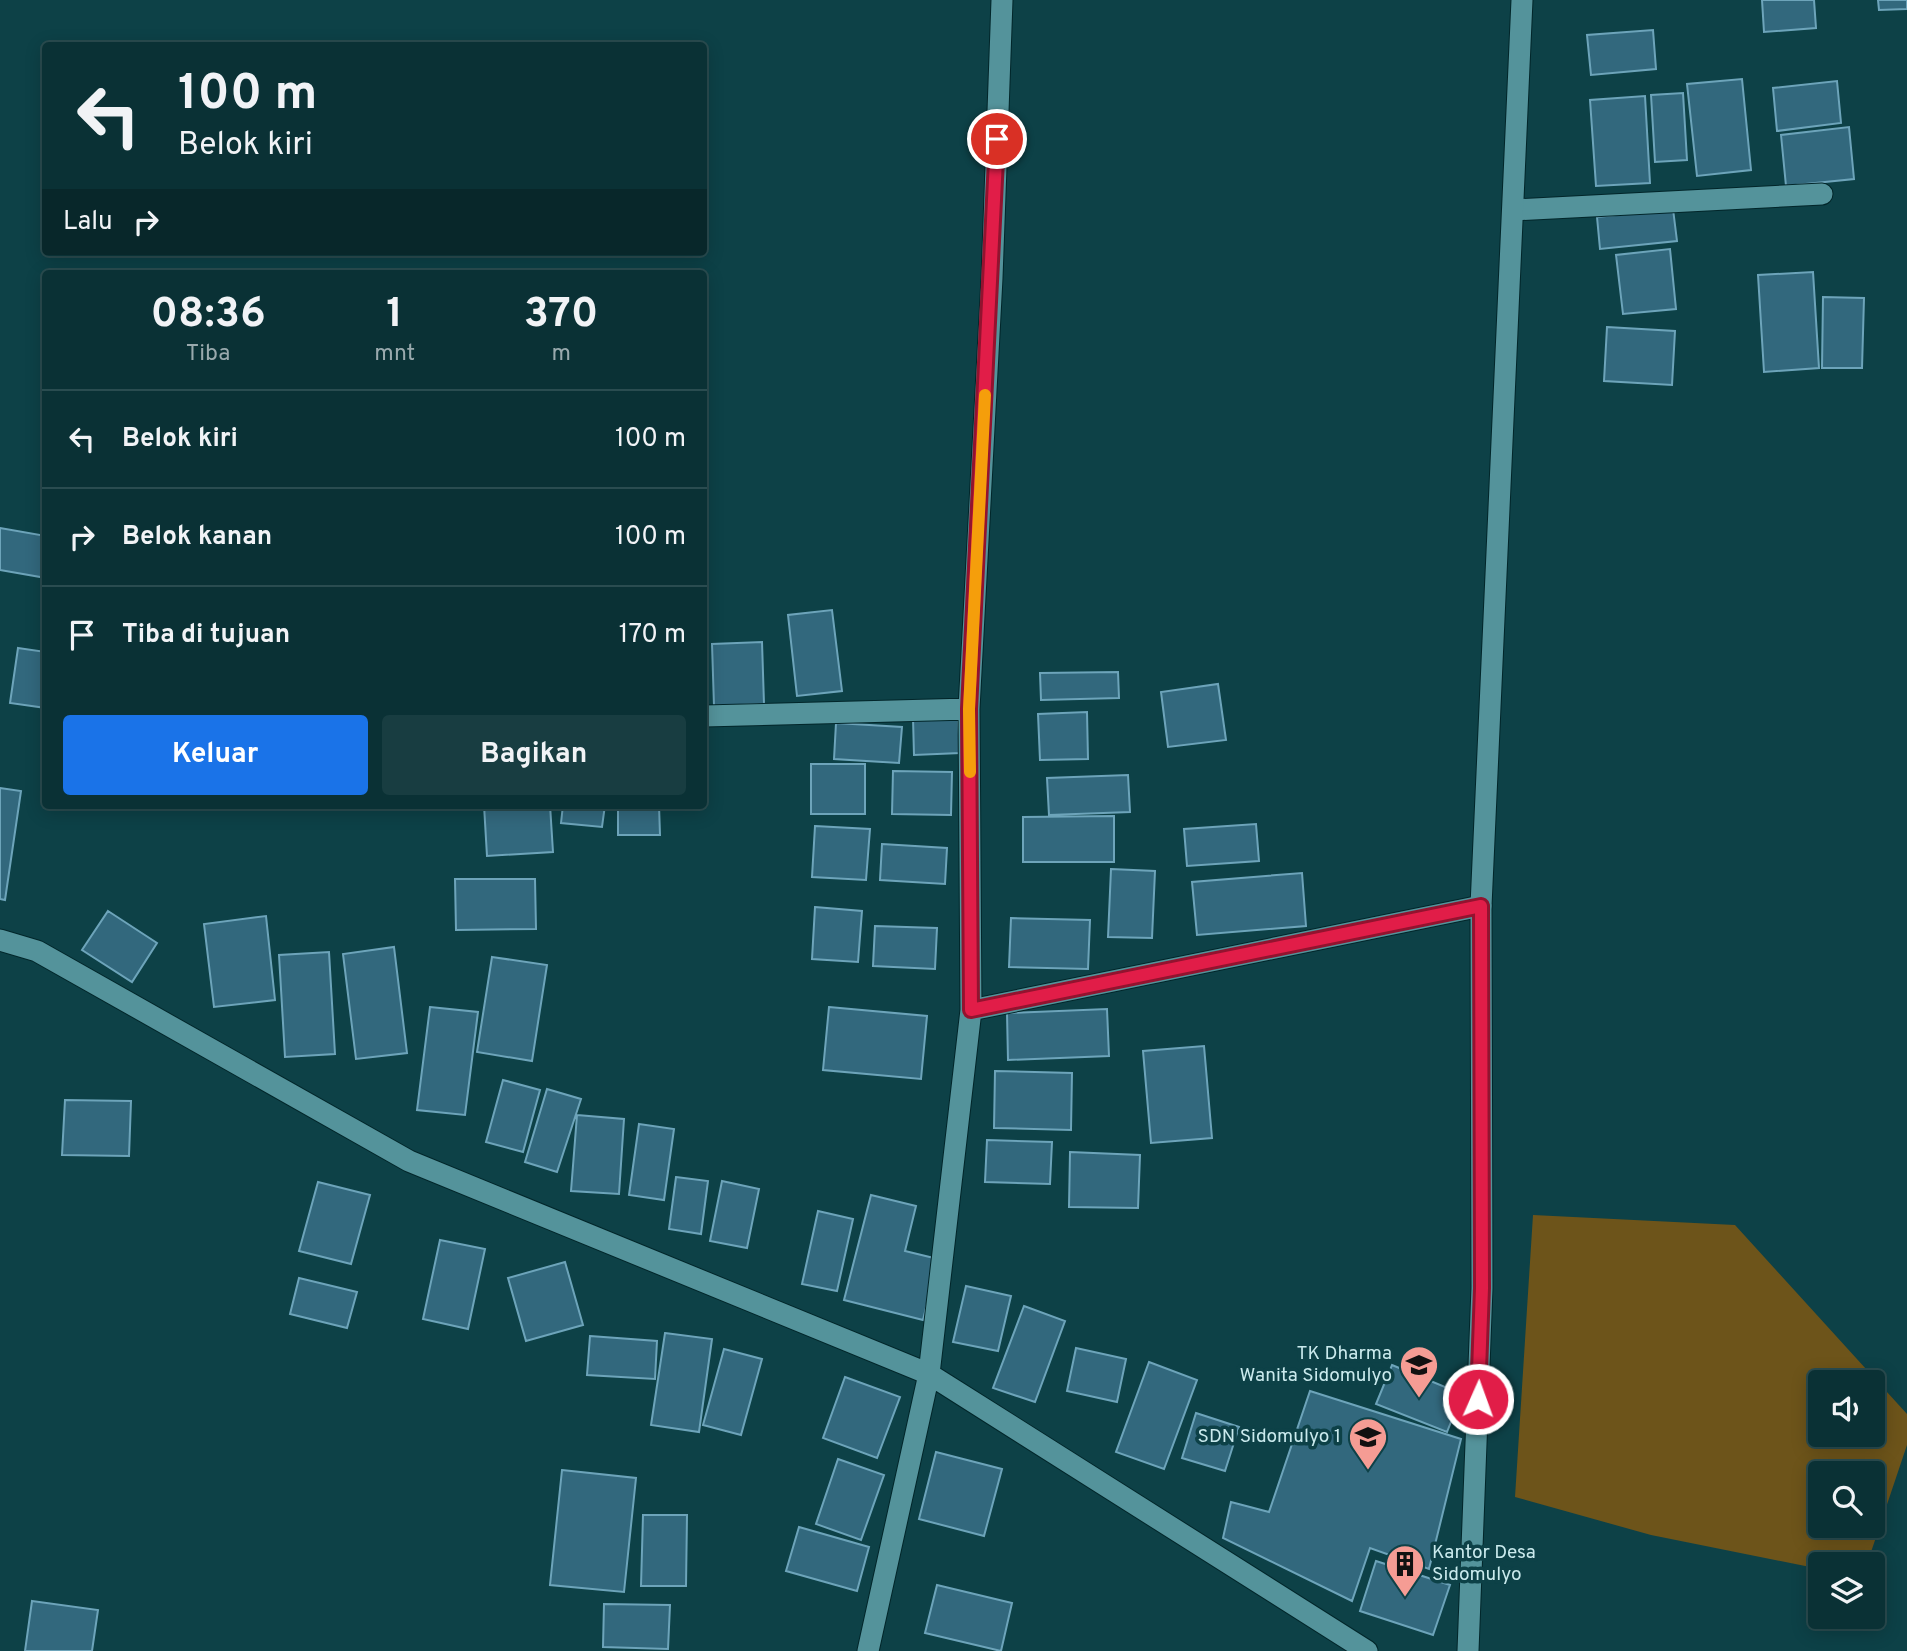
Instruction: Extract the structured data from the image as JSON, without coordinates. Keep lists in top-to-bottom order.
{
  "places": {
    "school or university": ["TK Dharma Wanita Sidomulyo", "SDN Sidomulyo 1"],
    "building": ["Kantor Desa Sidomulyo"]
  },
  "page": {
    "turn": ["100 m", "Belok kiri"],
    "then": "Lalu",
    "eta": [
      "08:36",
      "Tiba",
      "1",
      "mnt",
      "370",
      "m"
    ],
    "list": [
      {
        "name": "Belok kiri",
        "value": "100 m"
      },
      {
        "name": "Belok kanan",
        "value": "100 m"
      },
      {
        "name": "Tiba di tujuan",
        "value": "170 m"
      }
    ],
    "buttons": ["Keluar", "Bagikan"]
  }
}
